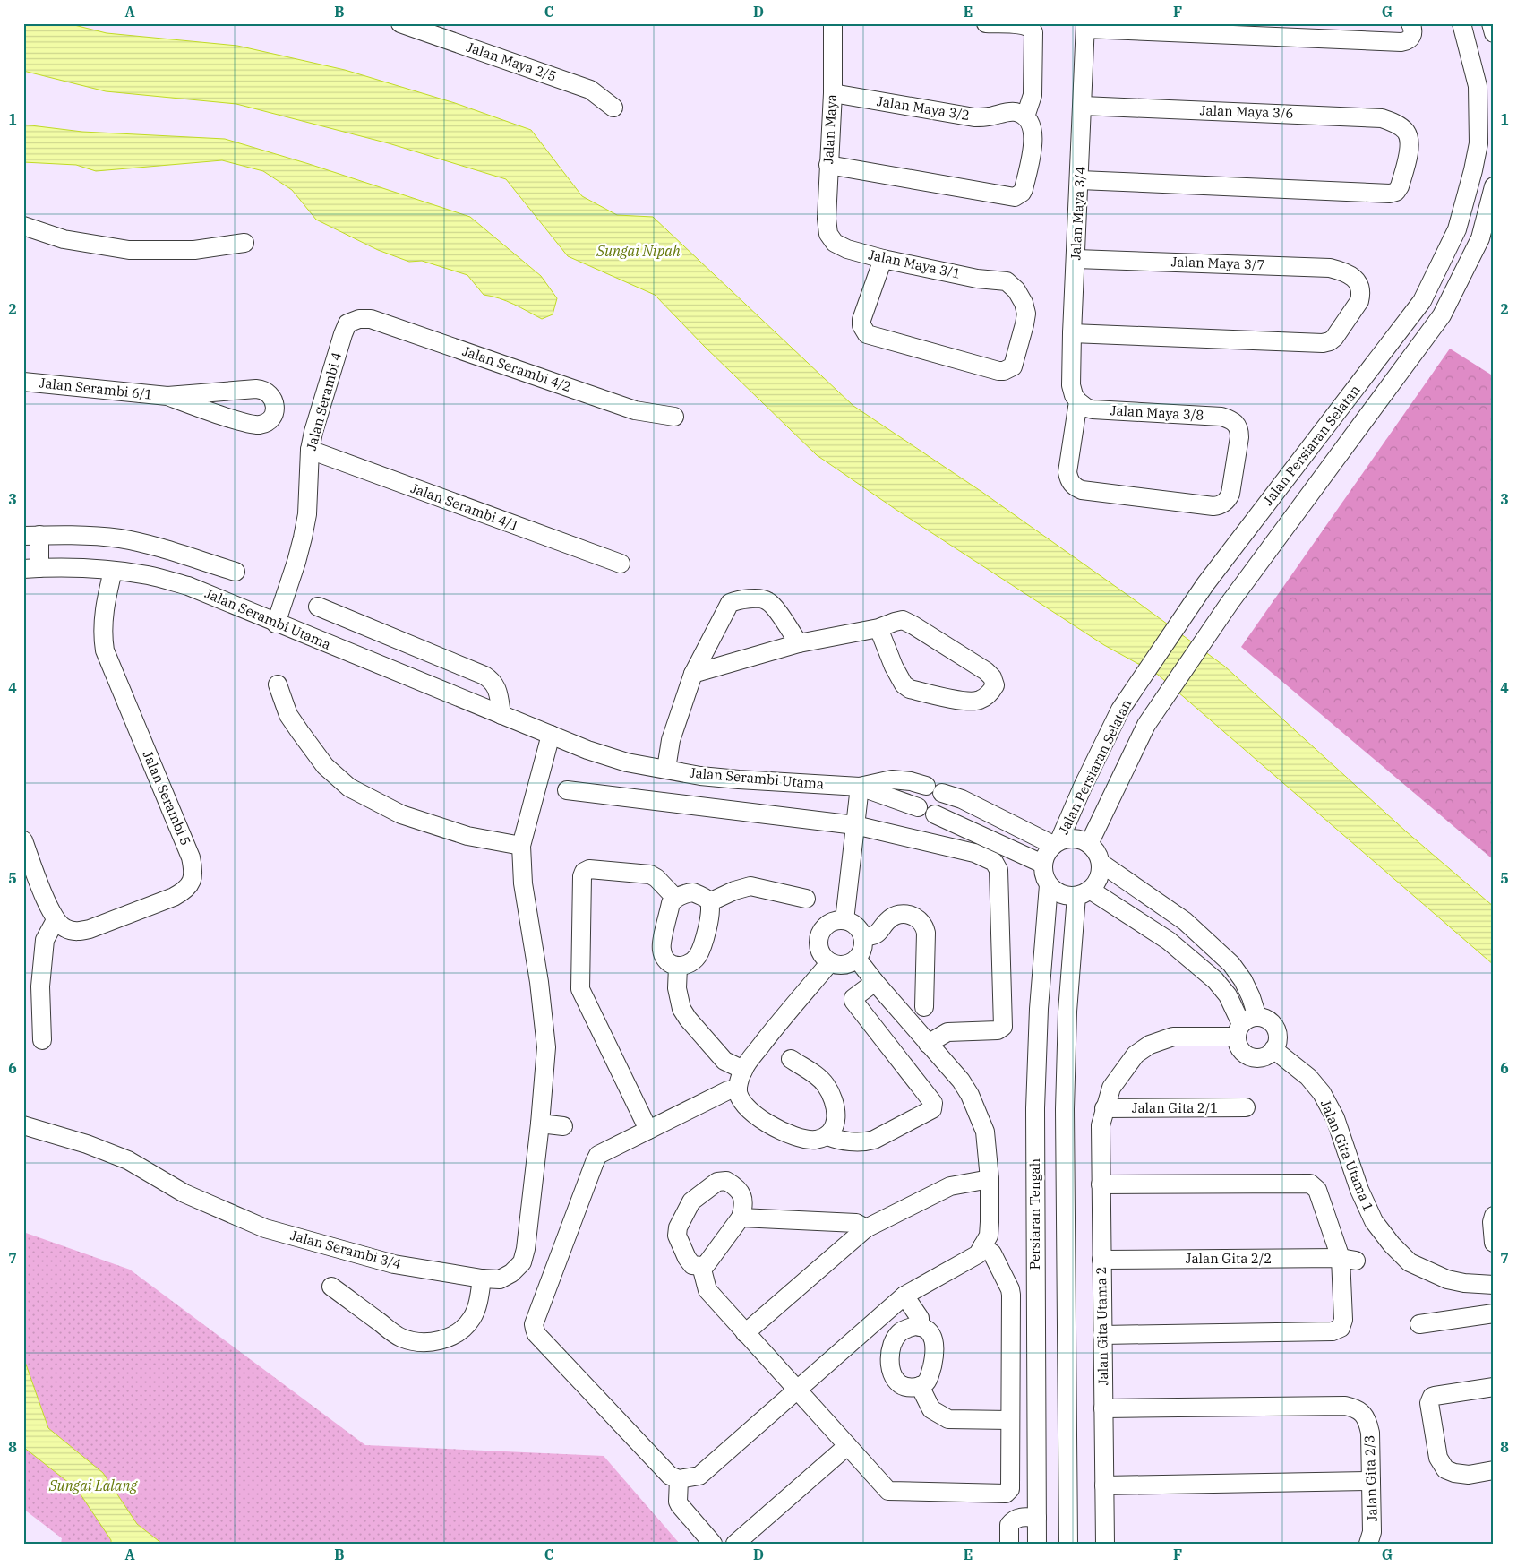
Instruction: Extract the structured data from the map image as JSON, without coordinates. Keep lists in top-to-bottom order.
{
  "streets": {
    "street": [
      "Jalan Maya 2/5",
      "Jalan Maya 3/2",
      "Jalan Maya 3/6",
      "Jalan Maya",
      "Jalan Maya 3/4",
      "Jalan Maya 3/7",
      "Jalan Maya 3/1",
      "Jalan Serambi 4/2",
      "Jalan Serambi 6/1",
      "Jalan Serambi 4",
      "Jalan Maya 3/8",
      "Jalan Persiaran Selatan",
      "Jalan Serambi 4/1",
      "Jalan Serambi Utama",
      "Jalan Serambi 5",
      "Jalan Gita 2/1",
      "Jalan Gita Utama 1",
      "Persiaran Tengah",
      "Jalan Serambi 3/4",
      "Jalan Gita 2/2",
      "Jalan Gita Utama 2",
      "Jalan Gita 2/3"
    ]
  },
  "crossings": [
    ["Jalan Maya 3/2", "Jalan Maya"],
    ["Jalan Maya 3/6", "Jalan Maya 3/4"],
    ["Jalan Maya", "Jalan Maya 3/1"],
    ["Jalan Maya 3/4", "Jalan Maya 3/7"],
    ["Jalan Maya 3/4", "Jalan Maya 3/8"],
    ["Jalan Serambi 4/2", "Jalan Serambi 4"],
    ["Jalan Serambi 4", "Jalan Serambi 4/1"],
    ["Jalan Serambi 4", "Jalan Serambi Utama"],
    ["Jalan Persiaran Selatan", "Jalan Serambi Utama"],
    ["Jalan Persiaran Selatan", "Persiaran Tengah"],
    ["Jalan Serambi Utama", "Jalan Serambi 5"],
    ["Jalan Serambi Utama", "Persiaran Tengah"],
    ["Jalan Serambi Utama", "Jalan Serambi 3/4"],
    ["Jalan Gita 2/1", "Jalan Gita Utama 2"],
    ["Jalan Gita Utama 1", "Jalan Gita Utama 2"],
    ["Jalan Gita 2/2", "Jalan Gita Utama 2"],
    ["Jalan Gita Utama 2", "Jalan Gita 2/3"]
  ],
  "water": ["Sungai Nipah", "Sungai Lalang"],
  "grid": {
    "columns": [
      "A",
      "B",
      "C",
      "D",
      "E",
      "F",
      "G"
    ],
    "rows": [
      "1",
      "2",
      "3",
      "4",
      "5",
      "6",
      "7",
      "8"
    ]
  }
}
